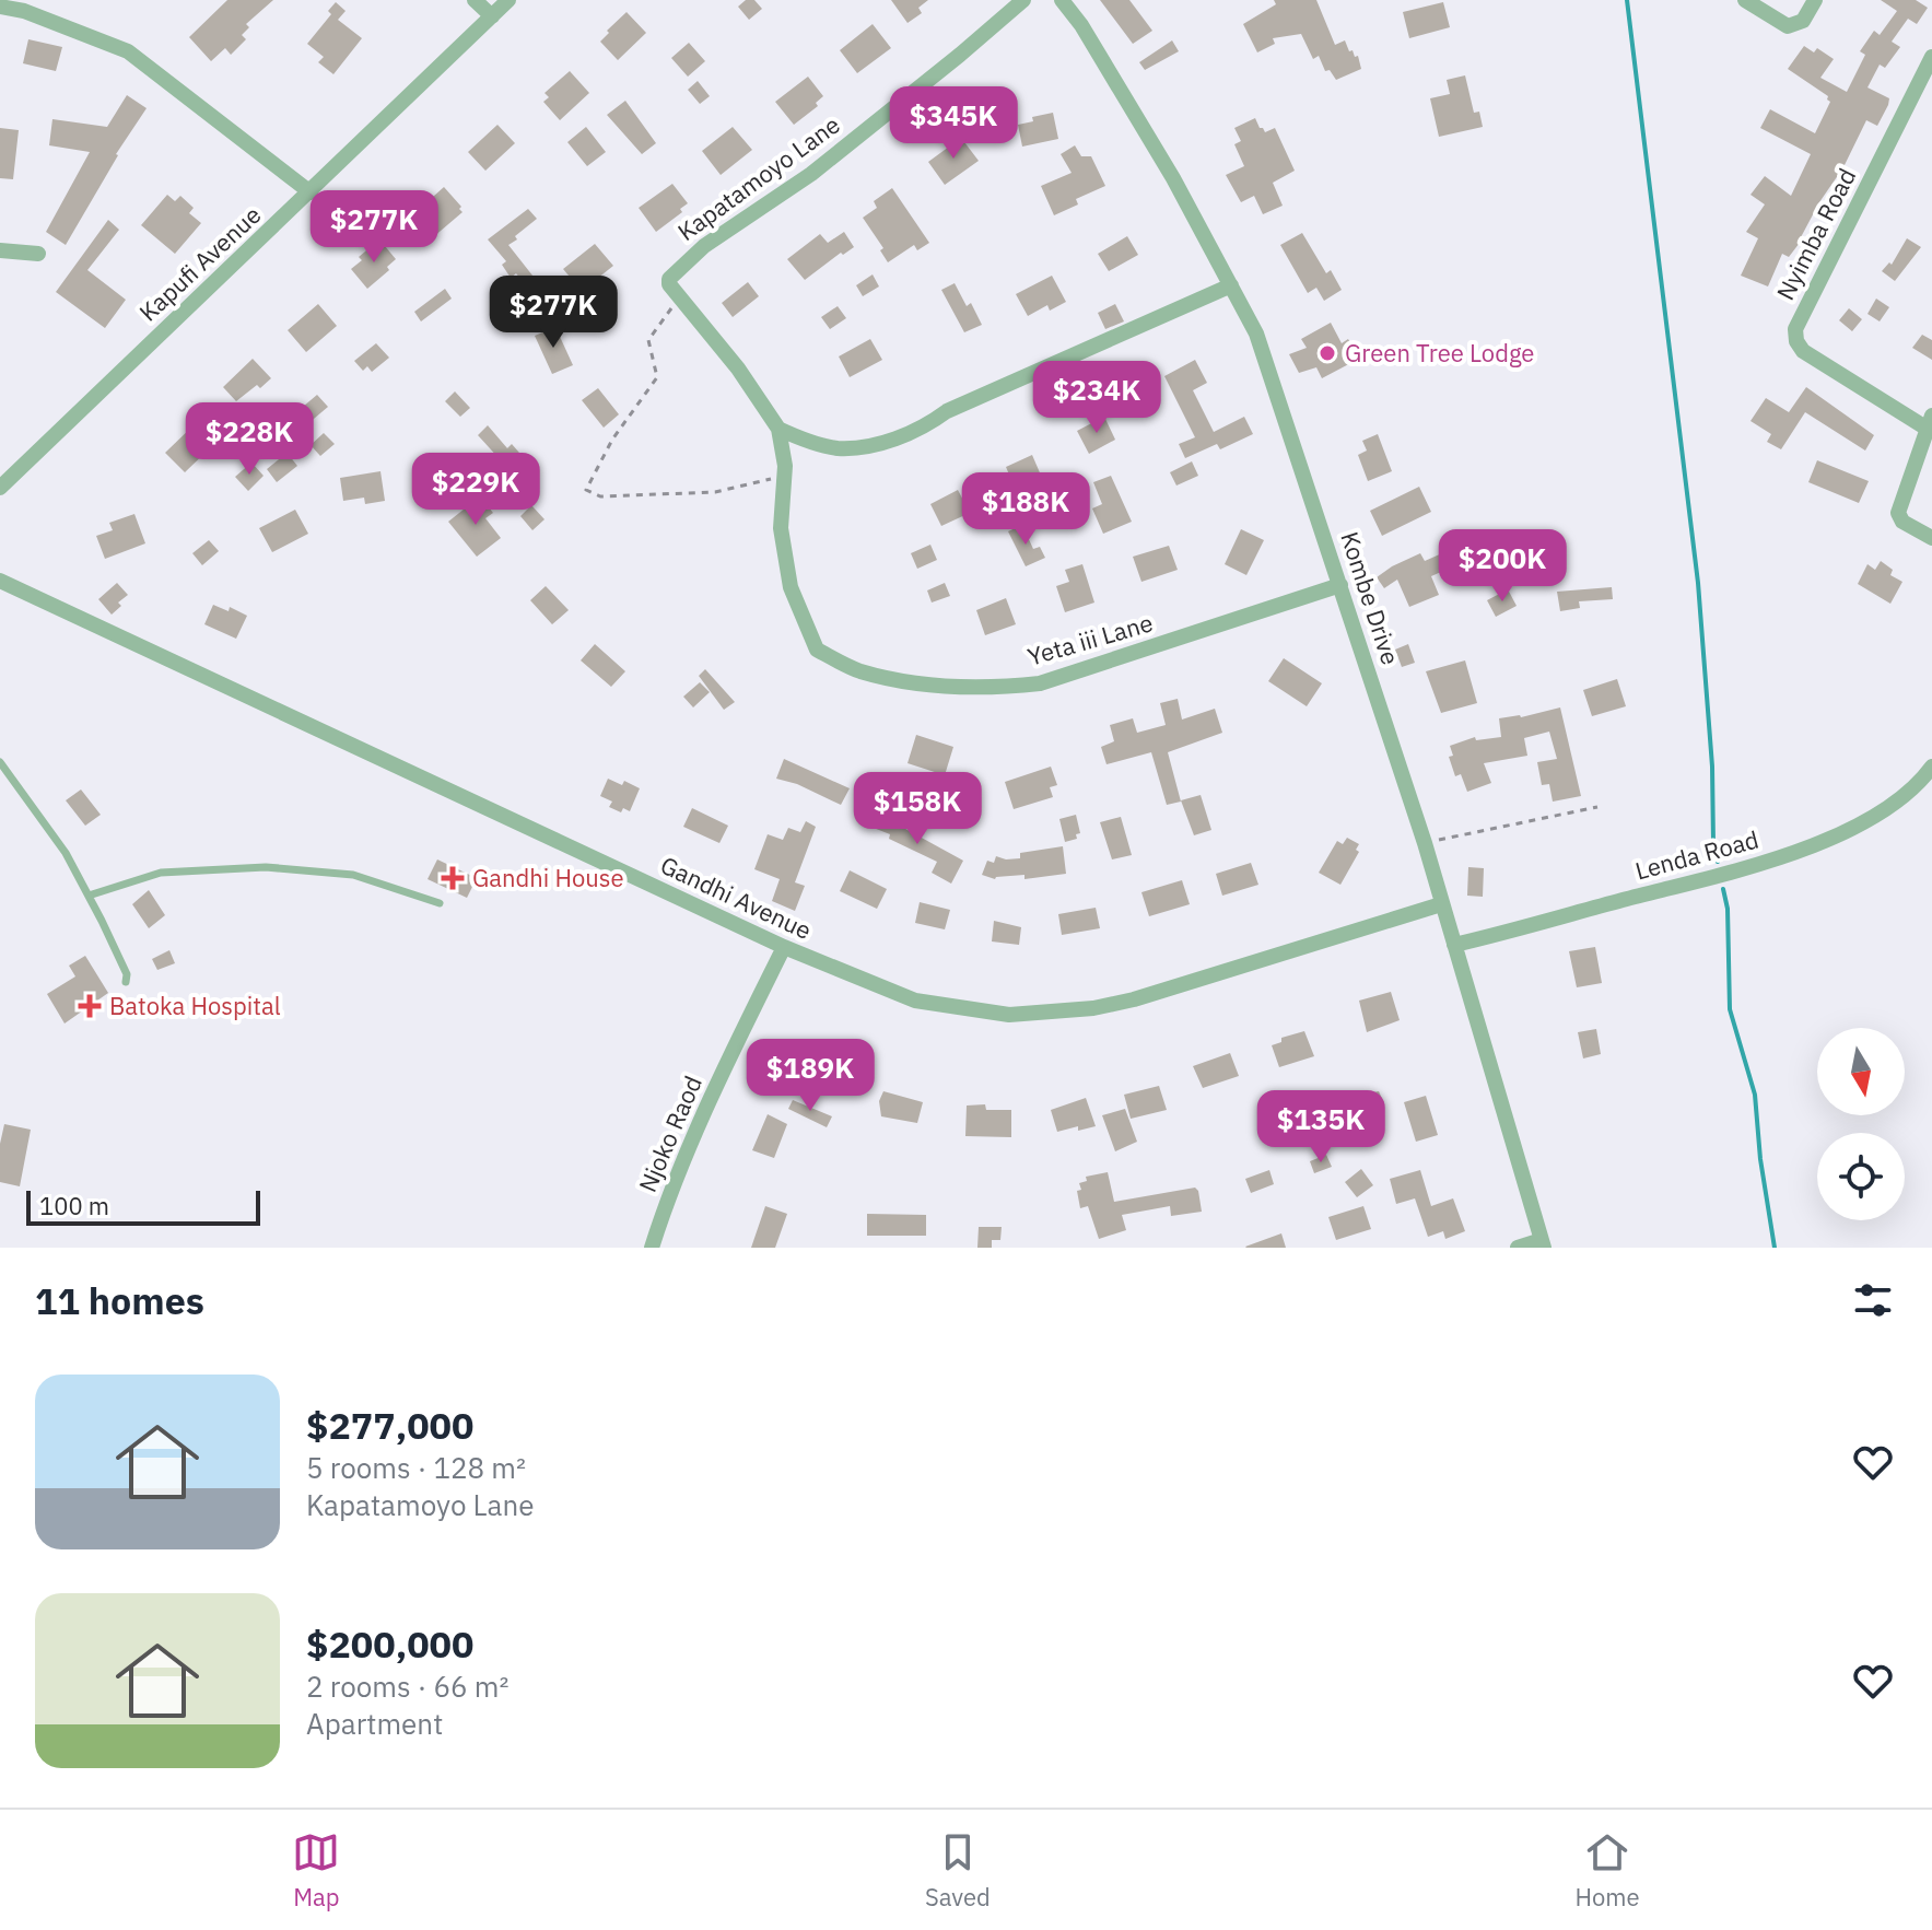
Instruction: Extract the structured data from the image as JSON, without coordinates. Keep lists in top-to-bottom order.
{
  "streets": {
    "street": [
      "Kapatamoyo Lane",
      "Nyimba Road",
      "Kapufi Avenue",
      "Kombe Drive",
      "Yeta iii Lane",
      "Lenda Road",
      "Gandhi Avenue",
      "Njoko Raod"
    ]
  },
  "crossings": [
    ["Kombe Drive", "Yeta iii Lane"],
    ["Kombe Drive", "Lenda Road"],
    ["Kombe Drive", "Gandhi Avenue"],
    ["Gandhi Avenue", "Njoko Raod"]
  ],
  "places": {
    "other": ["Green Tree Lodge"],
    "health": ["Gandhi House", "Batoka Hospital"]
  },
  "scale_bar": "100 m",
  "north": "bottom",
  "page": {
    "price": [
      "$345K",
      "$277K",
      "$277K",
      "$234K",
      "$228K",
      "$229K",
      "$188K",
      "$200K",
      "$158K",
      "$189K",
      "$135K"
    ],
    "scale": "100 m",
    "heading": "11 homes",
    "list": [
      {
        "name": "$277,000",
        "note": "5 rooms · 128 m² · Kapatamoyo Lane"
      },
      {
        "name": "$200,000",
        "note": "2 rooms · 66 m² · Apartment"
      }
    ],
    "tabs": ["Map", "Saved", "Home"]
  }
}
